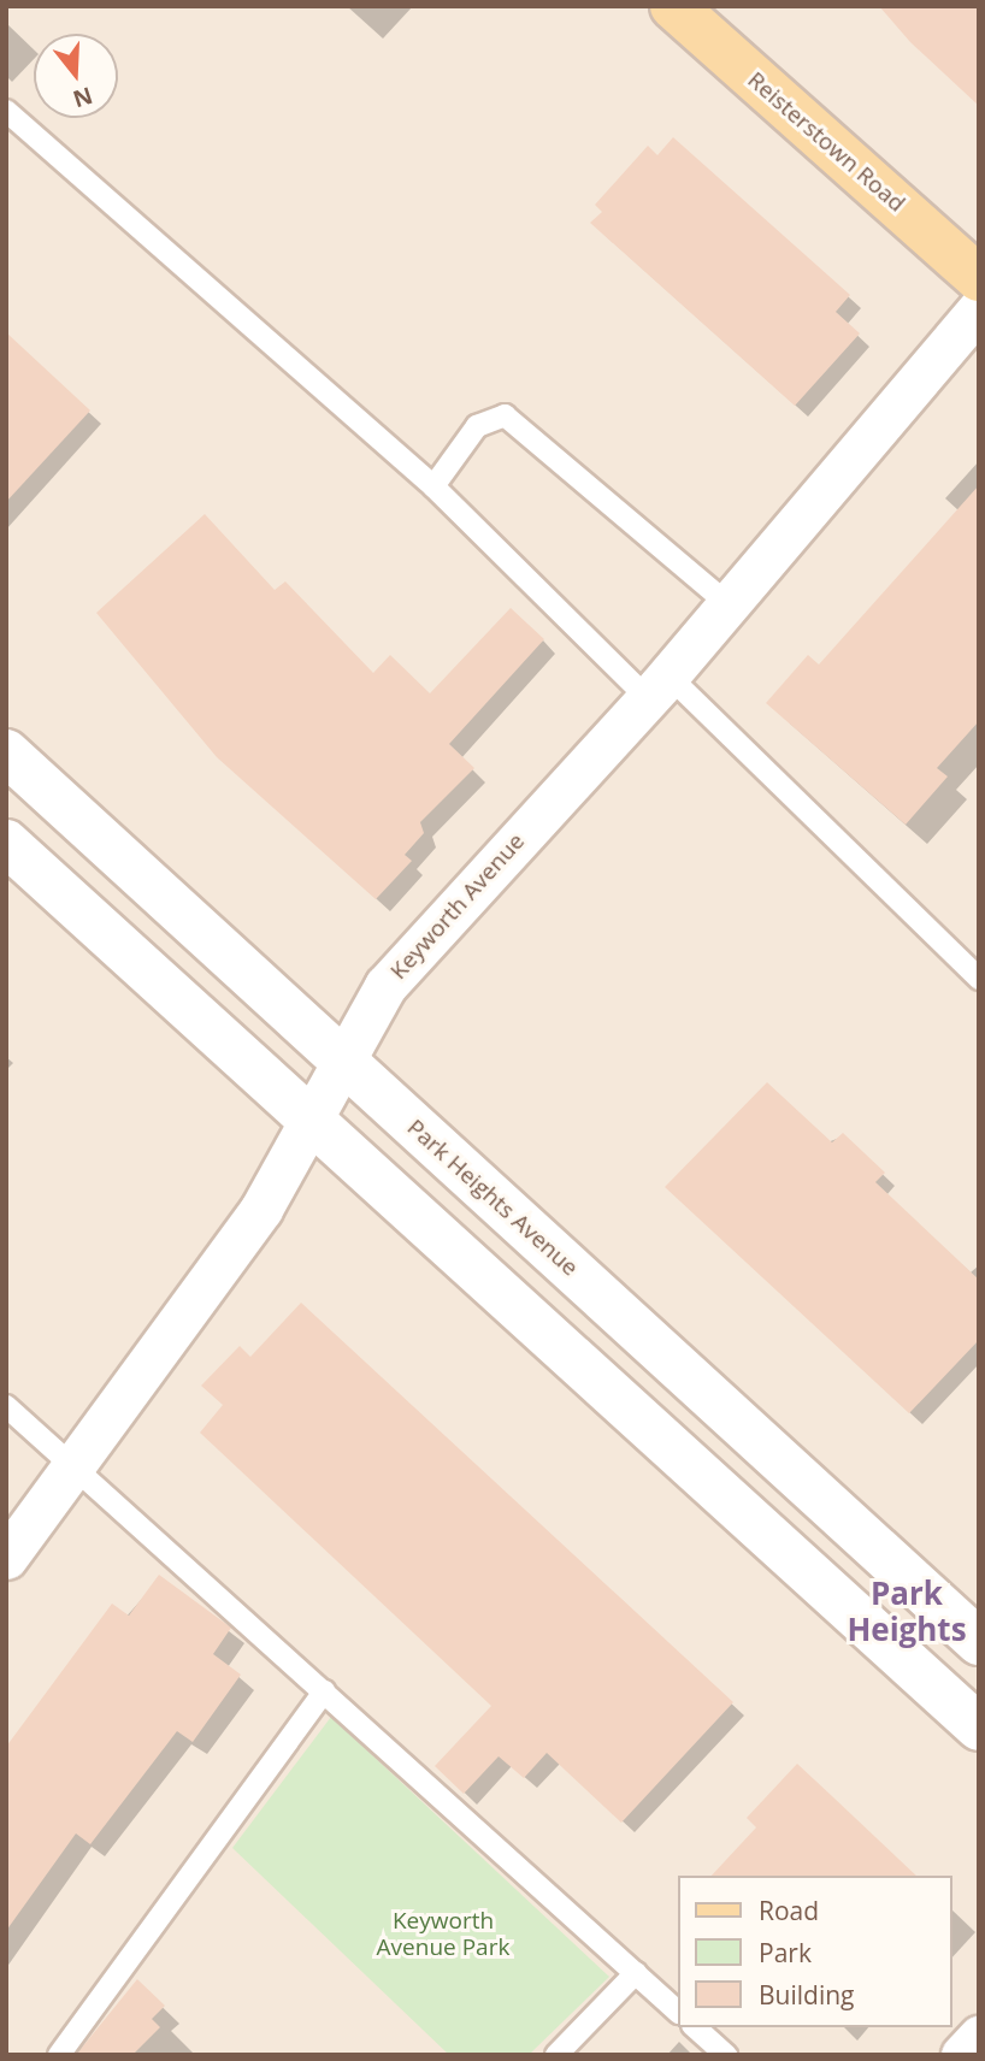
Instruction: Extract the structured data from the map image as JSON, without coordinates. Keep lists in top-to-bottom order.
{
  "streets": {
    "main road": ["Reisterstown Road", "Park Heights Avenue"],
    "street": ["Keyworth Avenue"]
  },
  "crossings": [
    ["Keyworth Avenue", "Park Heights Avenue"]
  ],
  "districts": ["Park Heights"],
  "parks": ["Keyworth Avenue Park"],
  "legend": ["Road", "Park", "Building"],
  "north": "bottom"
}
